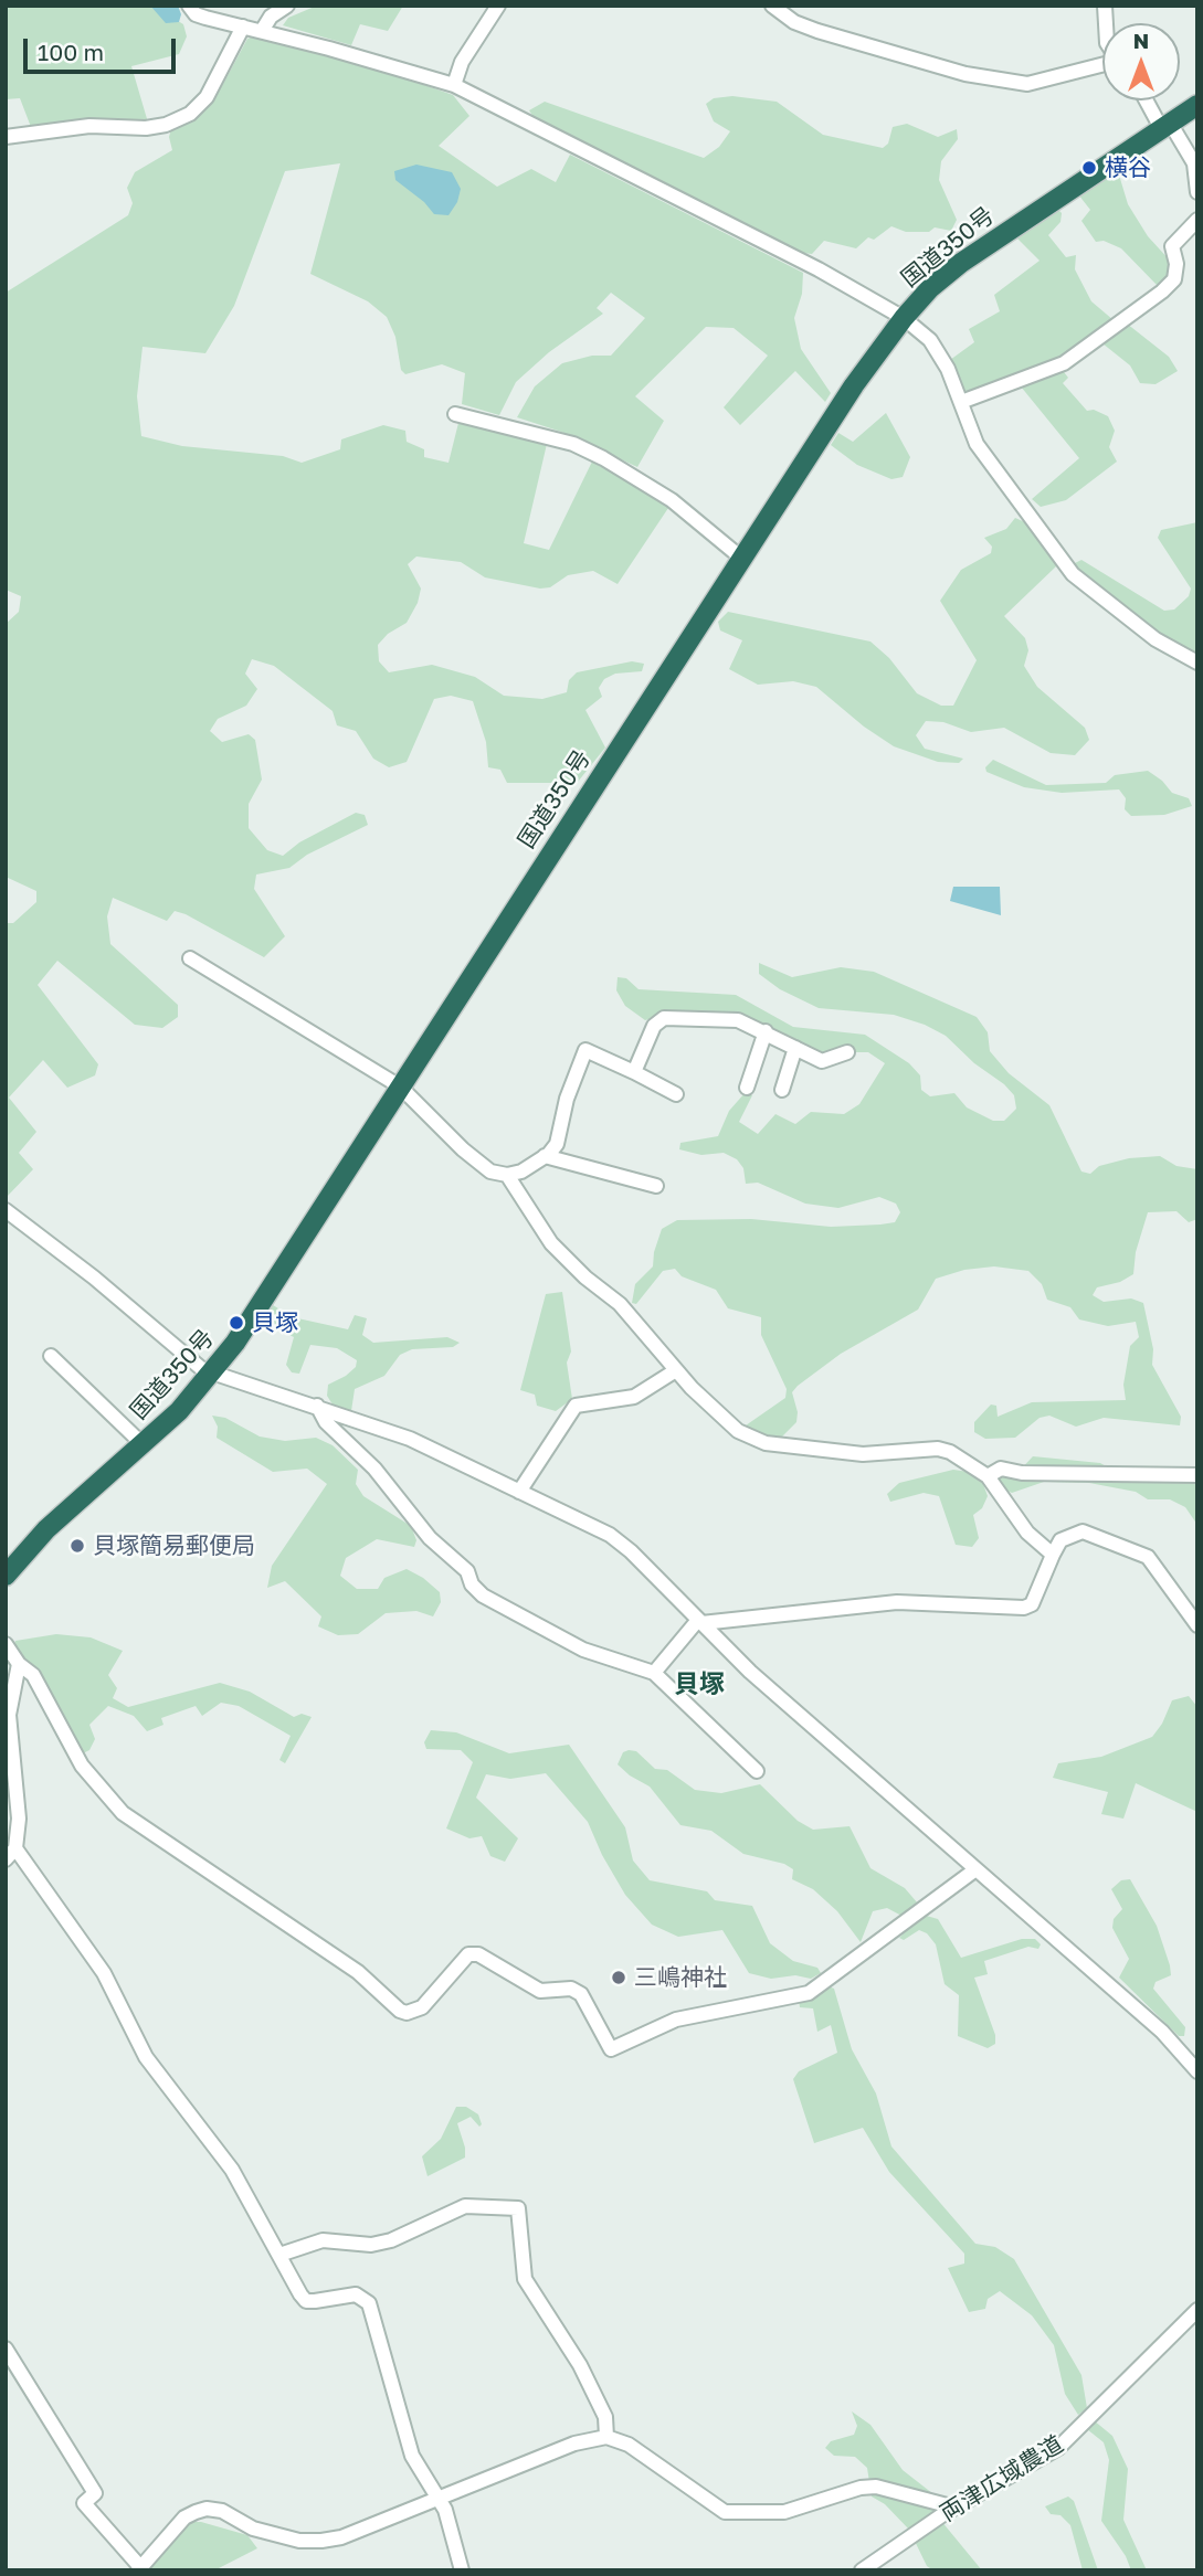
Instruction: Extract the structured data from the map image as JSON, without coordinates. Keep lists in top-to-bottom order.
{
  "streets": {
    "highway": ["国道350号"],
    "street": ["両津広域農道"]
  },
  "districts": ["貝塚"],
  "places": [
    "横谷",
    "貝塚",
    "貝塚簡易郵便局",
    "三嶋神社"
  ],
  "scale_bar": "100 m",
  "north": "top"
}
